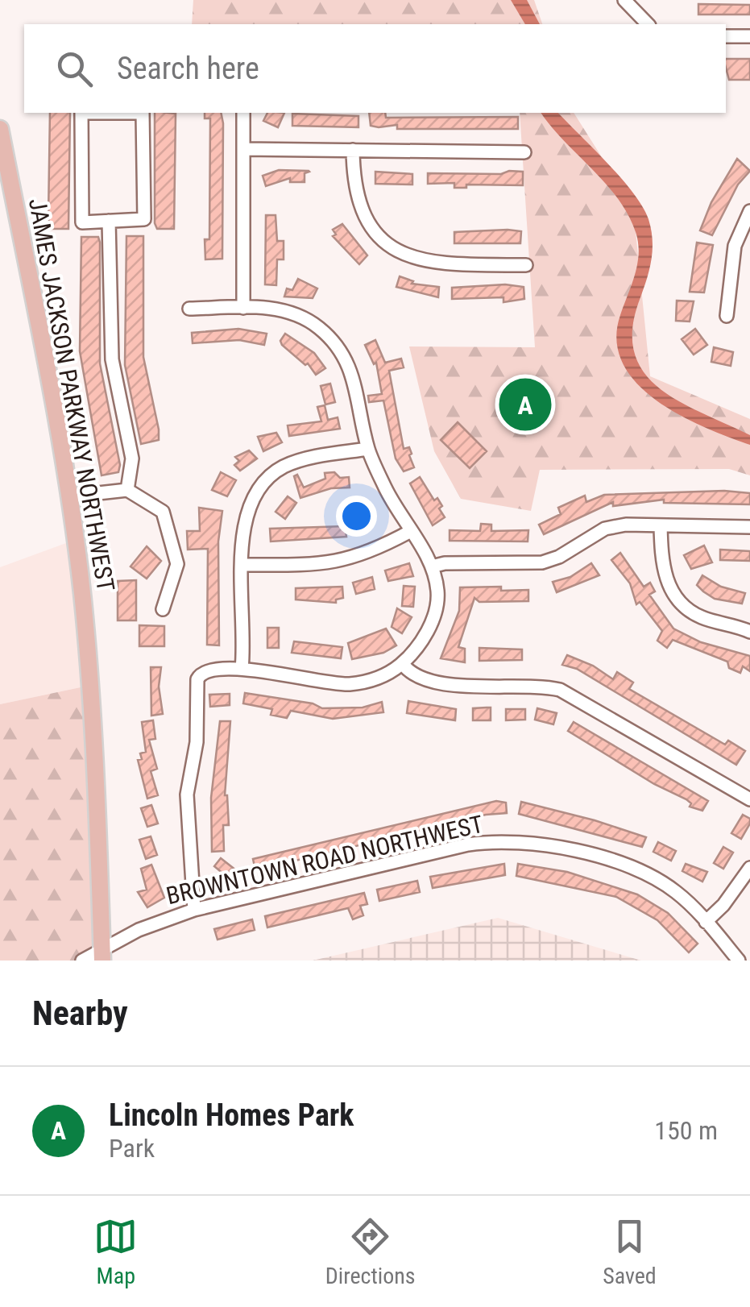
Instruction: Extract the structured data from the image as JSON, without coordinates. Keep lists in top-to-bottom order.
{
  "streets": {
    "main road": ["JAMES JACKSON PARKWAY NORTHWEST"],
    "street": ["BROWNTOWN ROAD NORTHWEST"]
  },
  "crossings": [
    ["JAMES JACKSON PARKWAY NORTHWEST", "BROWNTOWN ROAD NORTHWEST"]
  ],
  "page": {
    "search": "Search here",
    "pins": "A",
    "heading": "Nearby",
    "list": [
      {
        "mark": "A",
        "name": "Lincoln Homes Park",
        "note": "Park",
        "value": "150 m"
      }
    ],
    "nav": ["Map", "Directions", "Saved"]
  }
}
